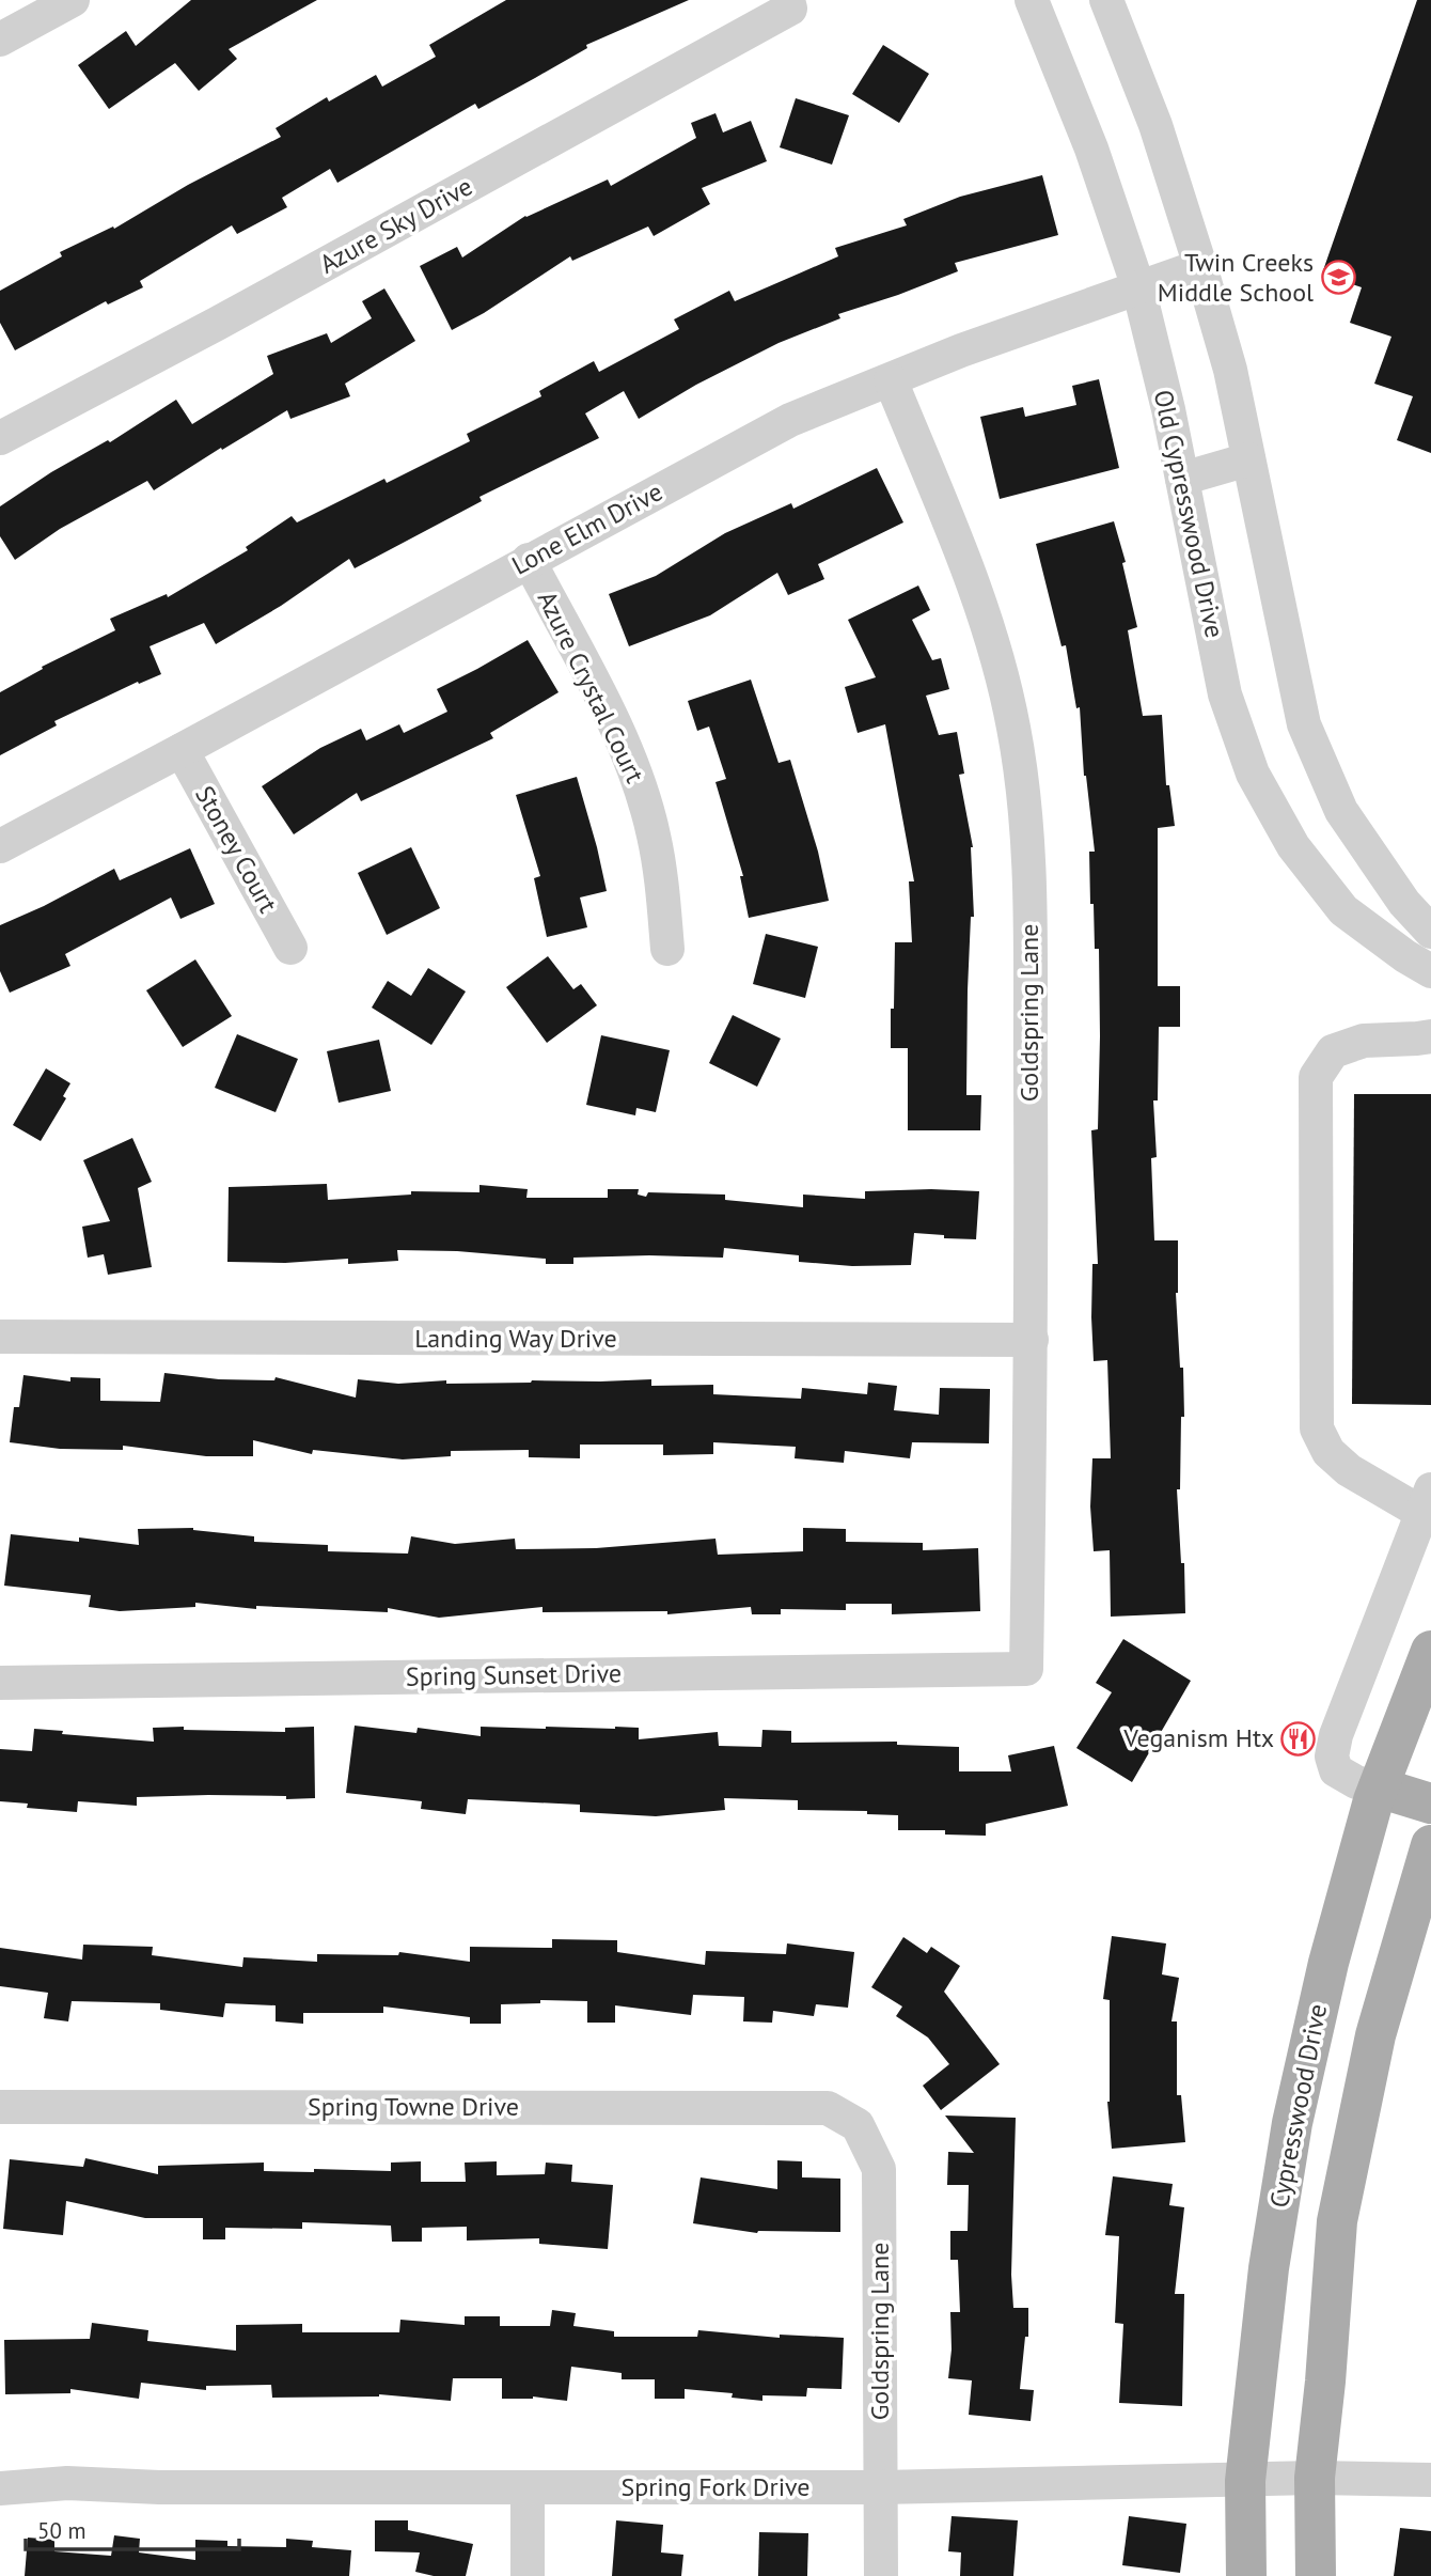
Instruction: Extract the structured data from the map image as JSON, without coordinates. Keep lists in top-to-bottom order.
{
  "streets": {
    "main road": ["Cypresswood Drive"],
    "street": [
      "Azure Sky Drive",
      "Old Cypresswood Drive",
      "Lone Elm Drive",
      "Azure Crystal Court",
      "Stoney Court",
      "Goldspring Lane",
      "Landing Way Drive",
      "Spring Sunset Drive",
      "Spring Towne Drive",
      "Spring Fork Drive"
    ]
  },
  "crossings": [
    ["Old Cypresswood Drive", "Lone Elm Drive"],
    ["Lone Elm Drive", "Azure Crystal Court"],
    ["Lone Elm Drive", "Stoney Court"],
    ["Lone Elm Drive", "Goldspring Lane"],
    ["Goldspring Lane", "Landing Way Drive"],
    ["Goldspring Lane", "Spring Sunset Drive"],
    ["Goldspring Lane", "Spring Towne Drive"],
    ["Goldspring Lane", "Spring Fork Drive"],
    ["Cypresswood Drive", "Spring Fork Drive"]
  ],
  "places": {
    "school or university": ["Twin Creeks Middle School"],
    "restaurant": ["Veganism Htx"]
  },
  "scale_bar": "50 m"
}
